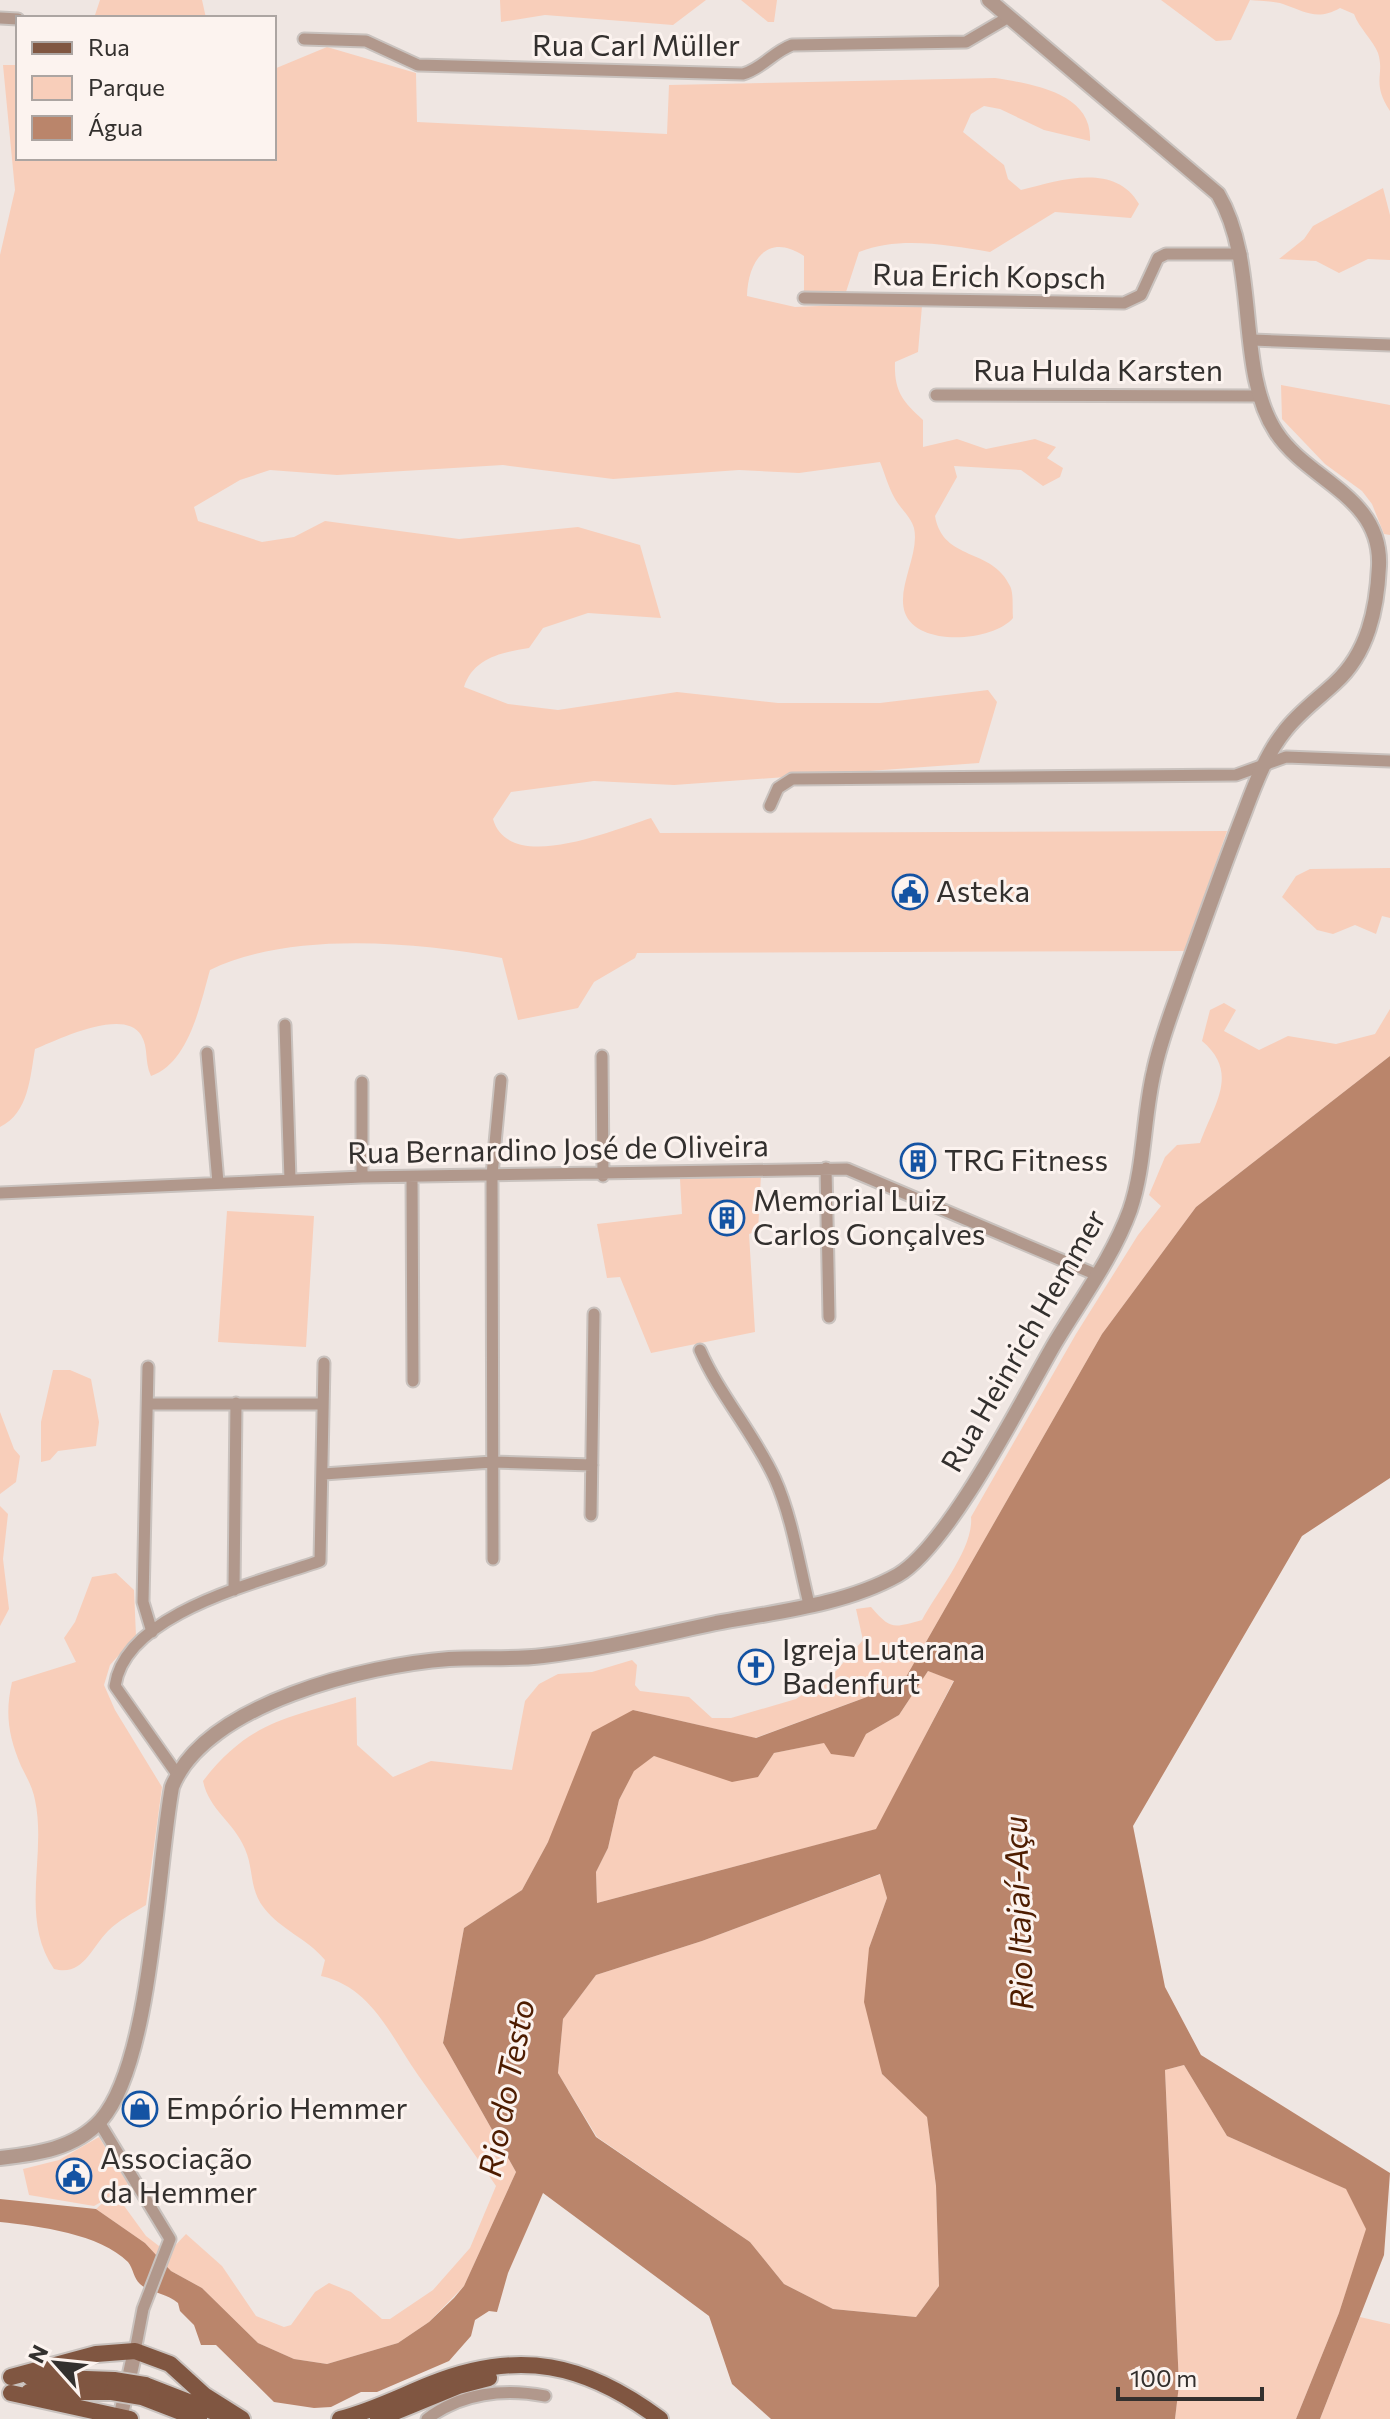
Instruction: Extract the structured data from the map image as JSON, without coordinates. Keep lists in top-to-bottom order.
{
  "streets": {
    "street": [
      "Rua Carl Müller",
      "Rua Erich Kopsch",
      "Rua Hulda Karsten",
      "Rua Bernardino José de Oliveira",
      "Rua Heinrich Hemmer"
    ]
  },
  "crossings": [
    ["Rua Carl Müller", "Rua Heinrich Hemmer"],
    ["Rua Erich Kopsch", "Rua Heinrich Hemmer"],
    ["Rua Hulda Karsten", "Rua Heinrich Hemmer"],
    ["Rua Bernardino José de Oliveira", "Rua Heinrich Hemmer"]
  ],
  "water": ["Rio Itajaí-Açu", "Rio do Testo"],
  "places": {
    "public building": ["Asteka", "Associação da Hemmer"],
    "building": ["TRG Fitness", "Memorial Luiz Carlos Gonçalves"],
    "church": ["Igreja Luterana Badenfurt"],
    "shop": ["Empório Hemmer"]
  },
  "legend": ["Rua", "Parque", "Água"],
  "scale_bar": "100 m",
  "north": "top left"
}
